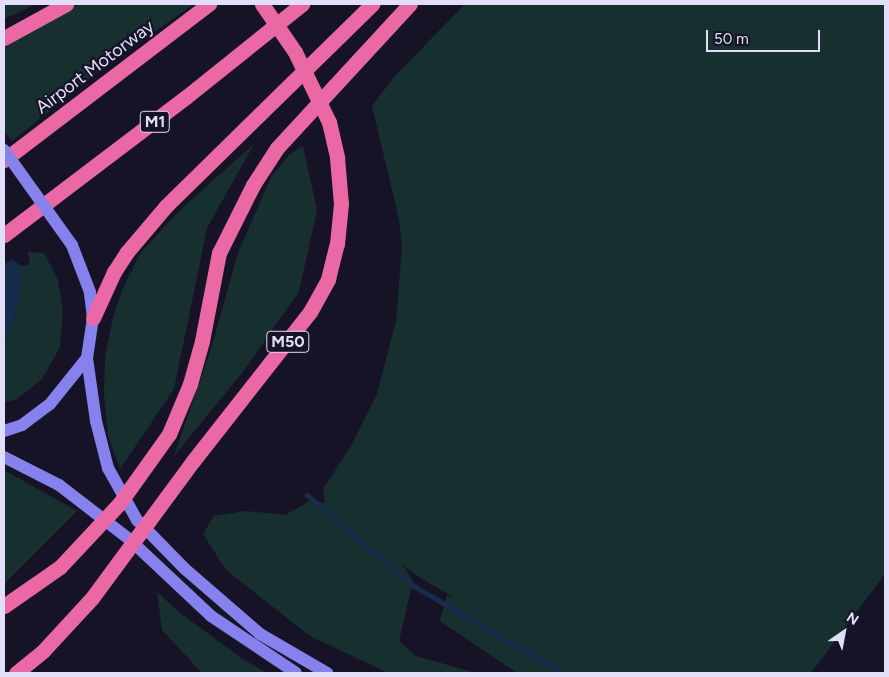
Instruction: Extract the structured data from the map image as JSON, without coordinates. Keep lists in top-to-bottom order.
{
  "streets": {
    "highway": ["Airport Motorway", "M1", "M50"]
  },
  "scale_bar": "50 m",
  "north": "top right"
}
